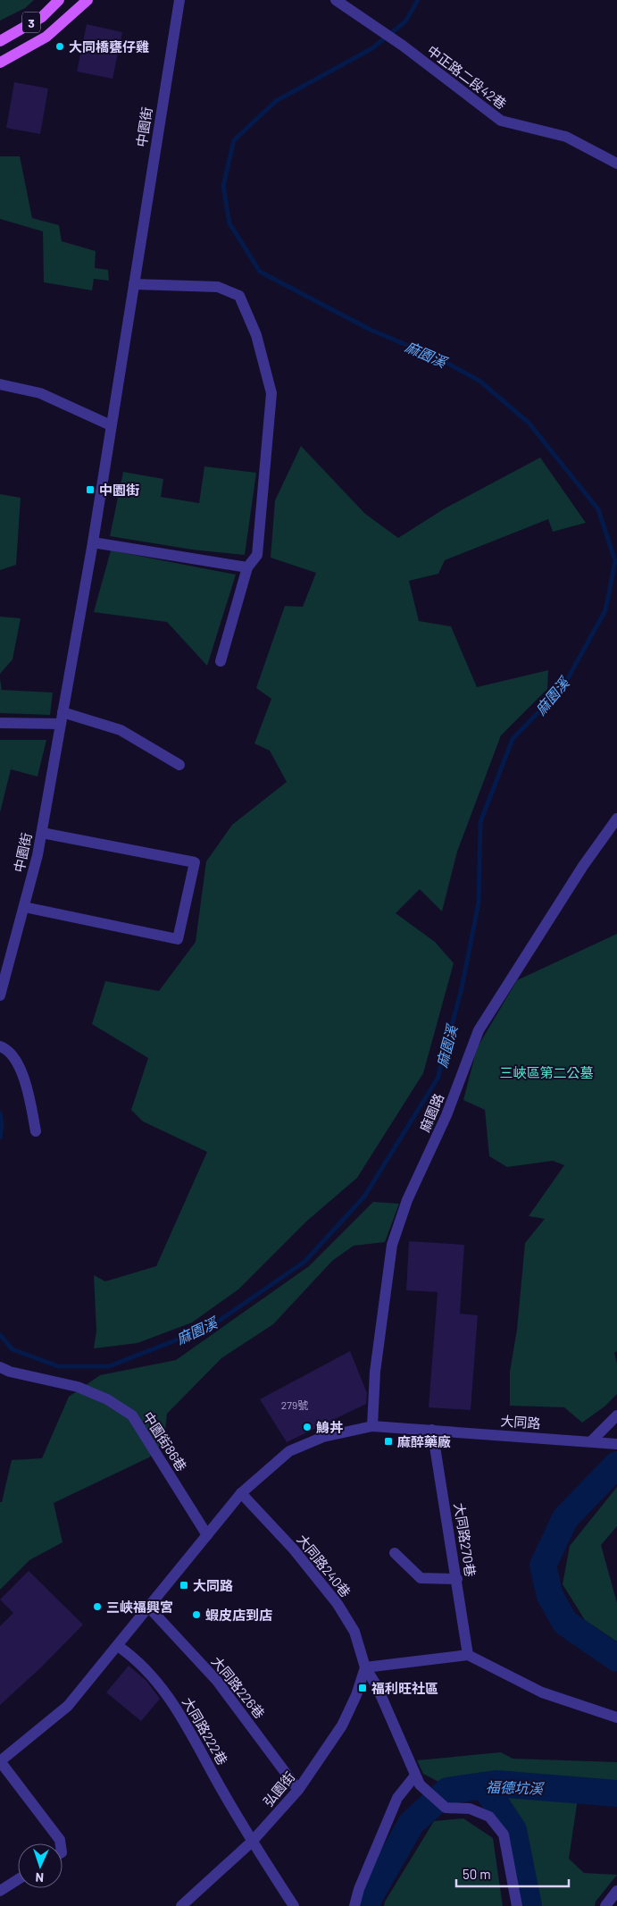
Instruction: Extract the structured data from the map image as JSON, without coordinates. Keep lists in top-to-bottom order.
{
  "streets": {
    "main road": ["3"],
    "street": [
      "中正路二段42巷",
      "中園街",
      "麻園路",
      "大同路",
      "中園街86巷",
      "大同路270巷",
      "大同路240巷",
      "大同路226巷",
      "大同路222巷",
      "弘園街"
    ]
  },
  "crossings": [
    ["麻園路", "大同路"],
    ["大同路", "中園街86巷"],
    ["大同路", "大同路270巷"],
    ["大同路", "大同路240巷"],
    ["大同路", "大同路226巷"],
    ["大同路", "大同路222巷"],
    ["大同路240巷", "弘園街"],
    ["大同路226巷", "弘園街"],
    ["大同路222巷", "弘園街"]
  ],
  "water": ["麻園溪", "福德坑溪"],
  "parks": ["三峽區第二公墓"],
  "places": {
    "other": [
      "大同橋甕仔雞",
      "鯓丼",
      "三峽福興宮",
      "蝦皮店到店"
    ],
    "transit": [
      "中園街",
      "麻醉藥廠",
      "大同路",
      "福利旺社區"
    ]
  },
  "house_numbers": ["279號"],
  "scale_bar": "50 m",
  "north": "bottom"
}
